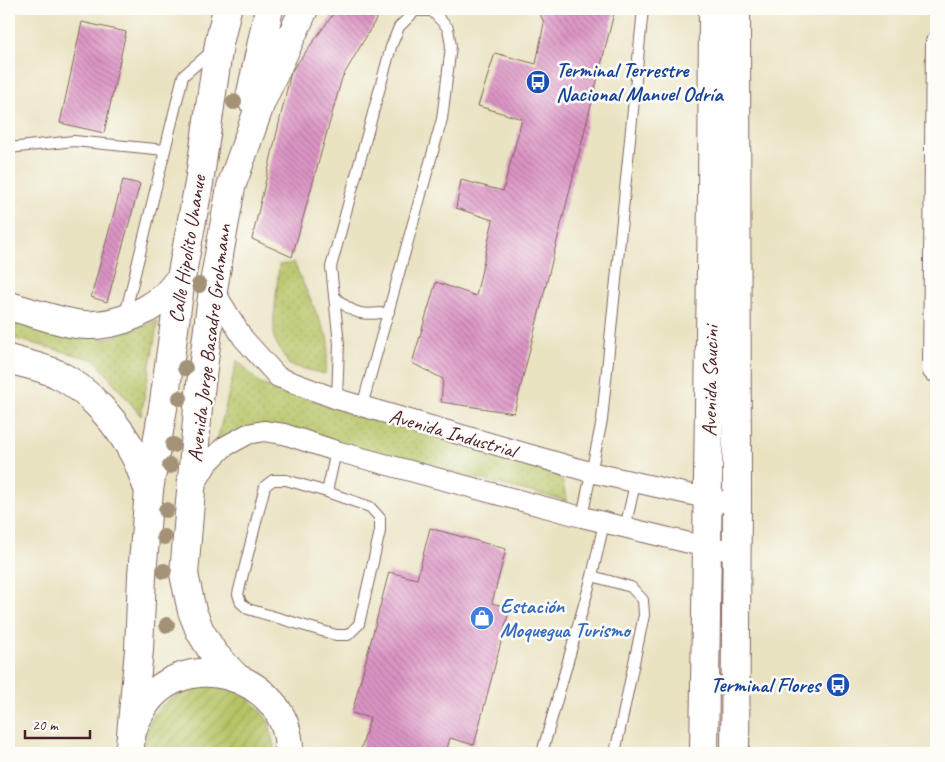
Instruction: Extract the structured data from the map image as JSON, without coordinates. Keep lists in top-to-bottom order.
{
  "streets": {
    "main road": ["Calle Hipolito Unanue", "Avenida Jorge Basadre Grohmann", "Avenida Saucini"],
    "street": ["Avenida Industrial"]
  },
  "crossings": [
    ["Calle Hipolito Unanue", "Avenida Jorge Basadre Grohmann"],
    ["Avenida Jorge Basadre Grohmann", "Avenida Industrial"],
    ["Avenida Saucini", "Avenida Industrial"]
  ],
  "places": {
    "bus stop": ["Terminal Terrestre Nacional Manuel Odría", "Terminal Flores"],
    "shop": ["Estación Moquegua Turismo"]
  },
  "scale_bar": "20 m"
}
